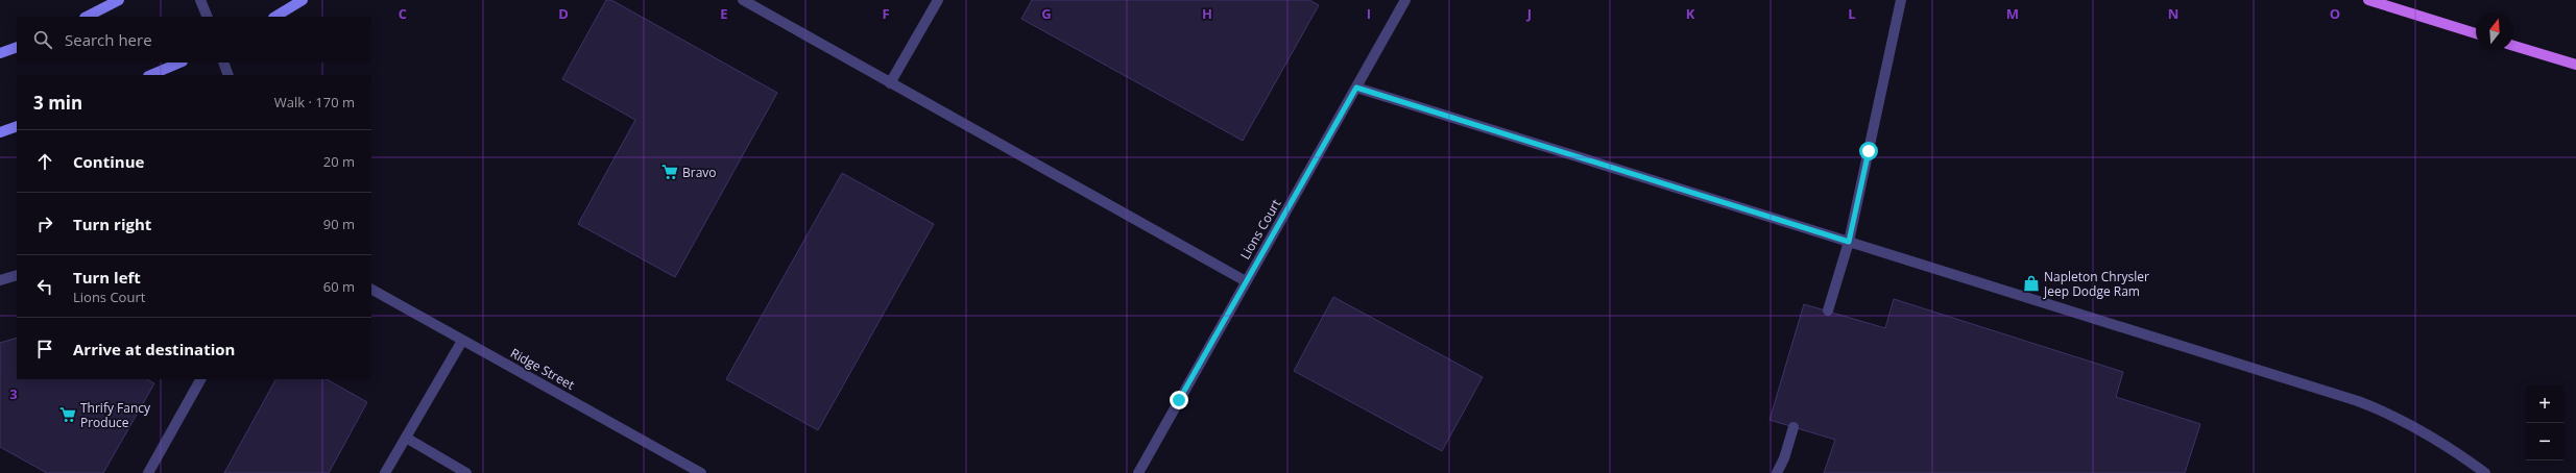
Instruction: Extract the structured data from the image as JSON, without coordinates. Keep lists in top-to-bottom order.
{
  "streets": {
    "street": ["Lions Court", "Ridge Street"]
  },
  "places": {
    "supermarket": ["Bravo", "Thrify Fancy Produce"],
    "shop": ["Napleton Chrysler Jeep Dodge Ram"]
  },
  "north": "top",
  "page": {
    "search": "Search here",
    "heading": ["3 min", "Walk · 170 m"],
    "list": [
      ["Continue", "20 m"],
      ["Turn right", "90 m"],
      ["Turn left", "Lions Court", "60 m"],
      "Arrive at destination"
    ],
    "map_buttons": ["+", "−"]
  },
  "grid": {
    "columns": [
      "C",
      "D",
      "E",
      "F",
      "G",
      "H",
      "I",
      "J",
      "K",
      "L",
      "M",
      "N",
      "O"
    ],
    "rows": ["3"]
  }
}
